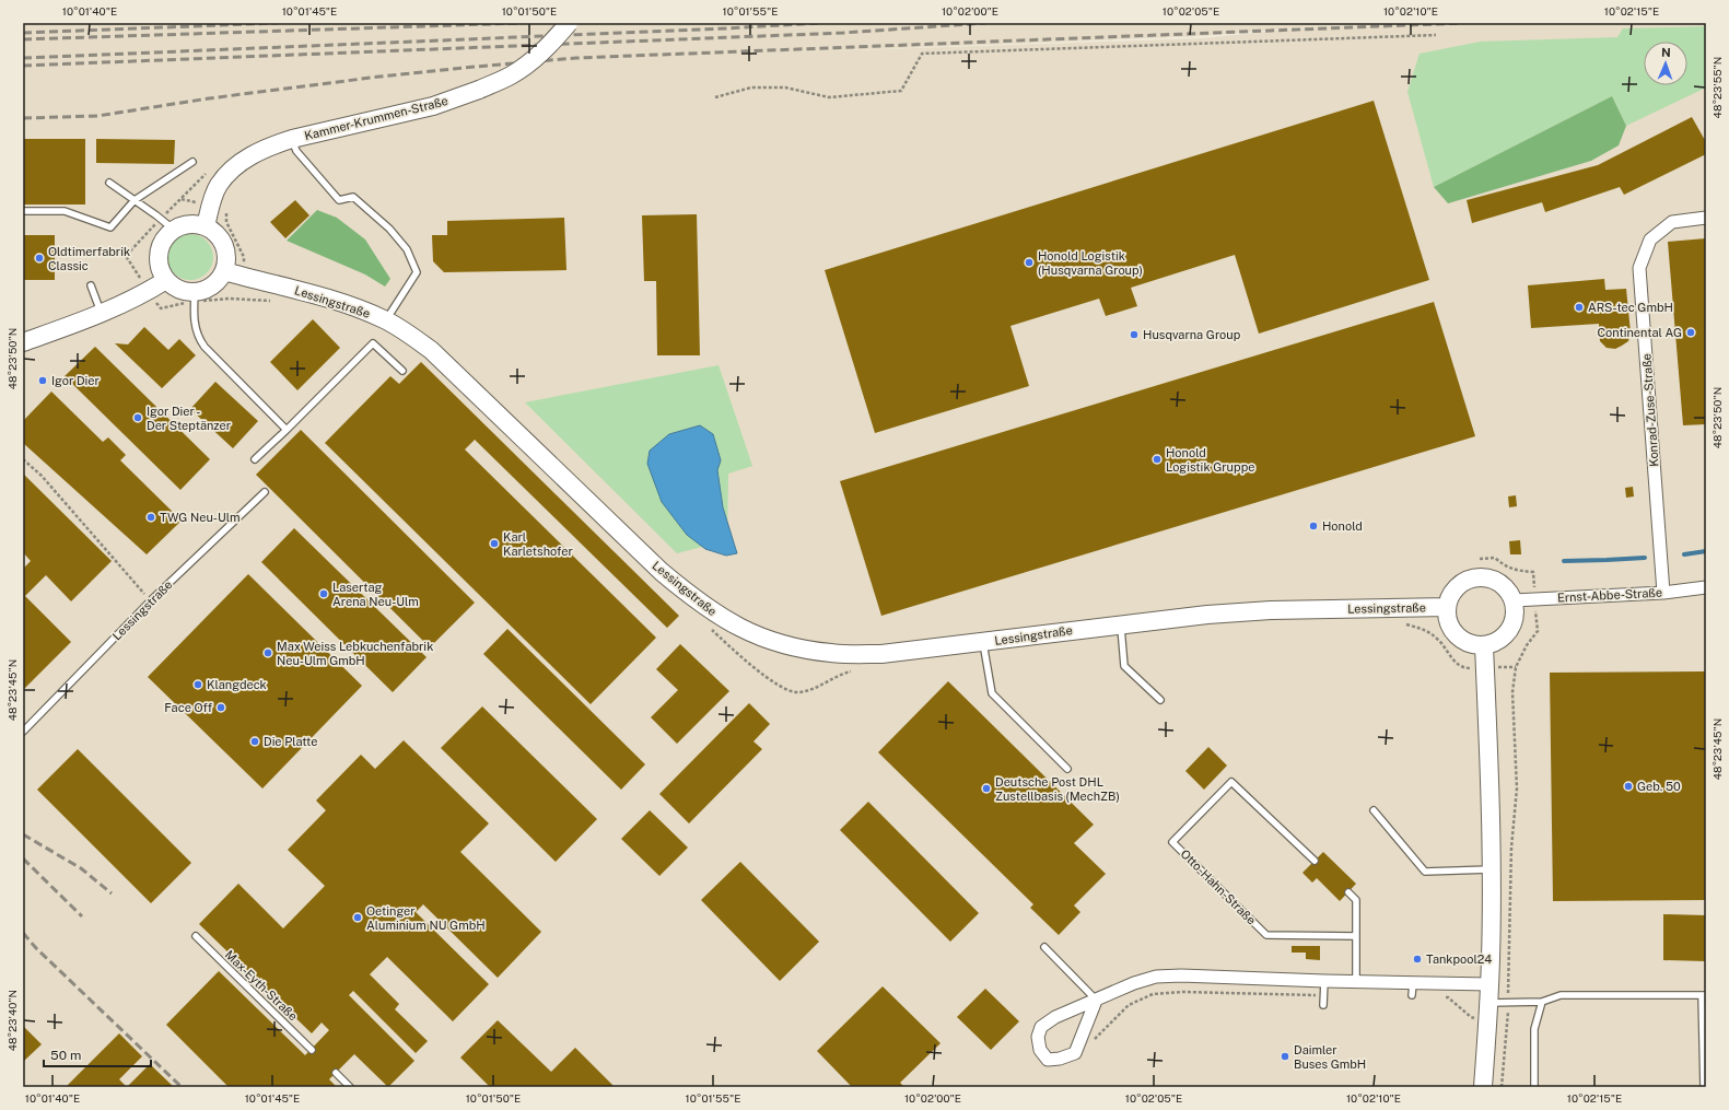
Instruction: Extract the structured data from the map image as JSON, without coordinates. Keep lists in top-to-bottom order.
{
  "streets": {
    "street": [
      "Kammer-Krummen-Straße",
      "Lessingstraße",
      "Konrad-Zuse-Straße",
      "Ernst-Abbe-Straße"
    ],
    "lane": ["Otto-Hahn-Straße", "Max-Eyth-Straße"]
  },
  "crossings": [
    ["Kammer-Krummen-Straße", "Lessingstraße"],
    ["Lessingstraße", "Ernst-Abbe-Straße"],
    ["Konrad-Zuse-Straße", "Ernst-Abbe-Straße"]
  ],
  "places": [
    "Oldtimerfabrik Classic",
    "Honold Logistik (Husqvarna Group)",
    "ARS-tec GmbH",
    "Continental AG",
    "Husqvarna Group",
    "Igor Dier",
    "Igor Dier - Der Steptänzer",
    "Honold Logistik Gruppe",
    "TWG Neu-Ulm",
    "Honold",
    "Karl Karletshofer",
    "Lasertag Arena Neu-Ulm",
    "Max Weiss Lebkuchenfabrik Neu-Ulm GmbH",
    "Klangdeck",
    "Face Off",
    "Die Platte",
    "Geb. 50",
    "Deutsche Post DHL Zustellbasis (MechZB)",
    "Oetinger Aluminium NU GmbH",
    "Tankpool24",
    "Daimler Buses GmbH"
  ],
  "scale_bar": "50 m",
  "north": "top",
  "coordinates": [
    "10°01'40\"E",
    "10°01'45\"E",
    "10°01'50\"E",
    "10°01'55\"E",
    "10°02'00\"E",
    "10°02'05\"E",
    "10°02'10\"E",
    "10°02'15\"E",
    "48°23'55\"N",
    "48°23'50\"N",
    "48°23'45\"N",
    "48°23'40\"N"
  ]
}
